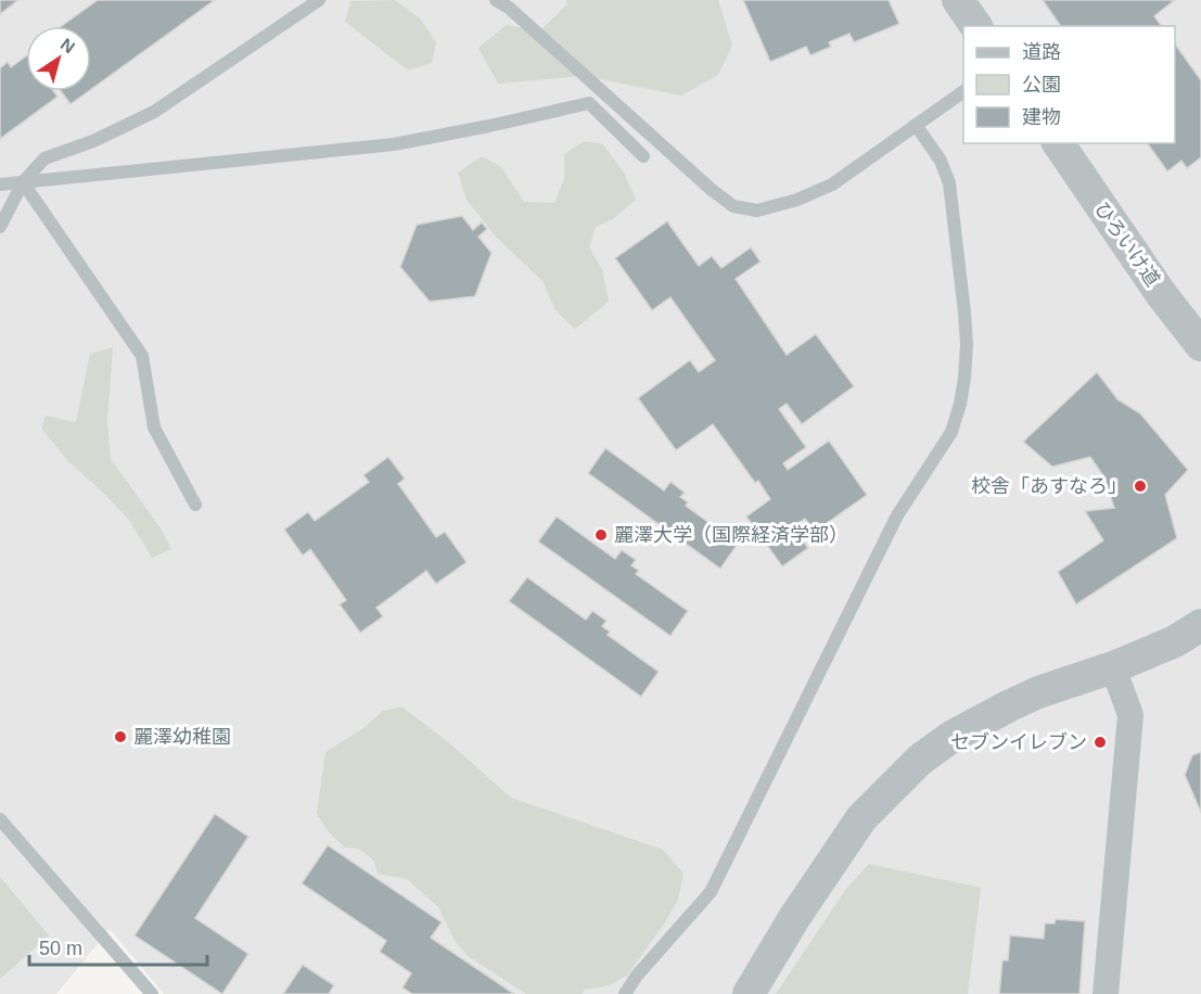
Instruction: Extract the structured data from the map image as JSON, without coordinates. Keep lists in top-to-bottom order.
{
  "streets": {
    "street": ["ひろいけ道"]
  },
  "places": [
    "校舎「あすなろ」",
    "麗澤大学（国際経済学部）",
    "麗澤幼稚園",
    "セブンイレブン"
  ],
  "legend": ["道路", "公園", "建物"],
  "scale_bar": "50 m",
  "north": "top right"
}
